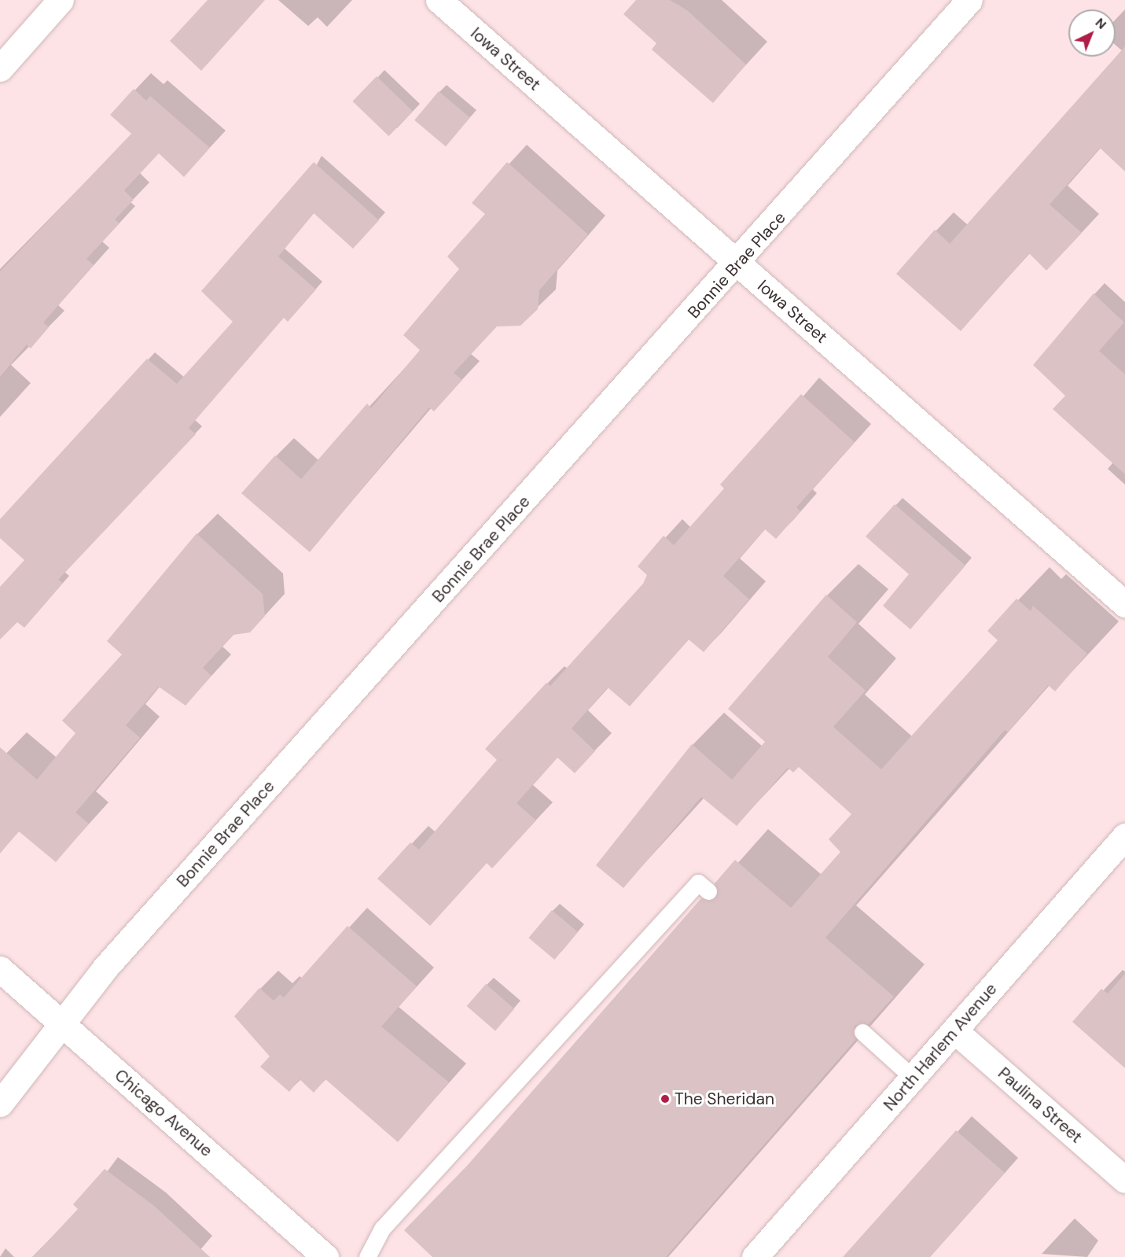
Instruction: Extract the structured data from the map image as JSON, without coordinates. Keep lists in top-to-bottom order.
{
  "streets": {
    "street": [
      "Iowa Street",
      "Bonnie Brae Place",
      "North Harlem Avenue",
      "Paulina Street",
      "Chicago Avenue"
    ]
  },
  "crossings": [
    ["Iowa Street", "Bonnie Brae Place"],
    ["Bonnie Brae Place", "Chicago Avenue"],
    ["North Harlem Avenue", "Paulina Street"]
  ],
  "places": ["The Sheridan"],
  "north": "top right"
}
